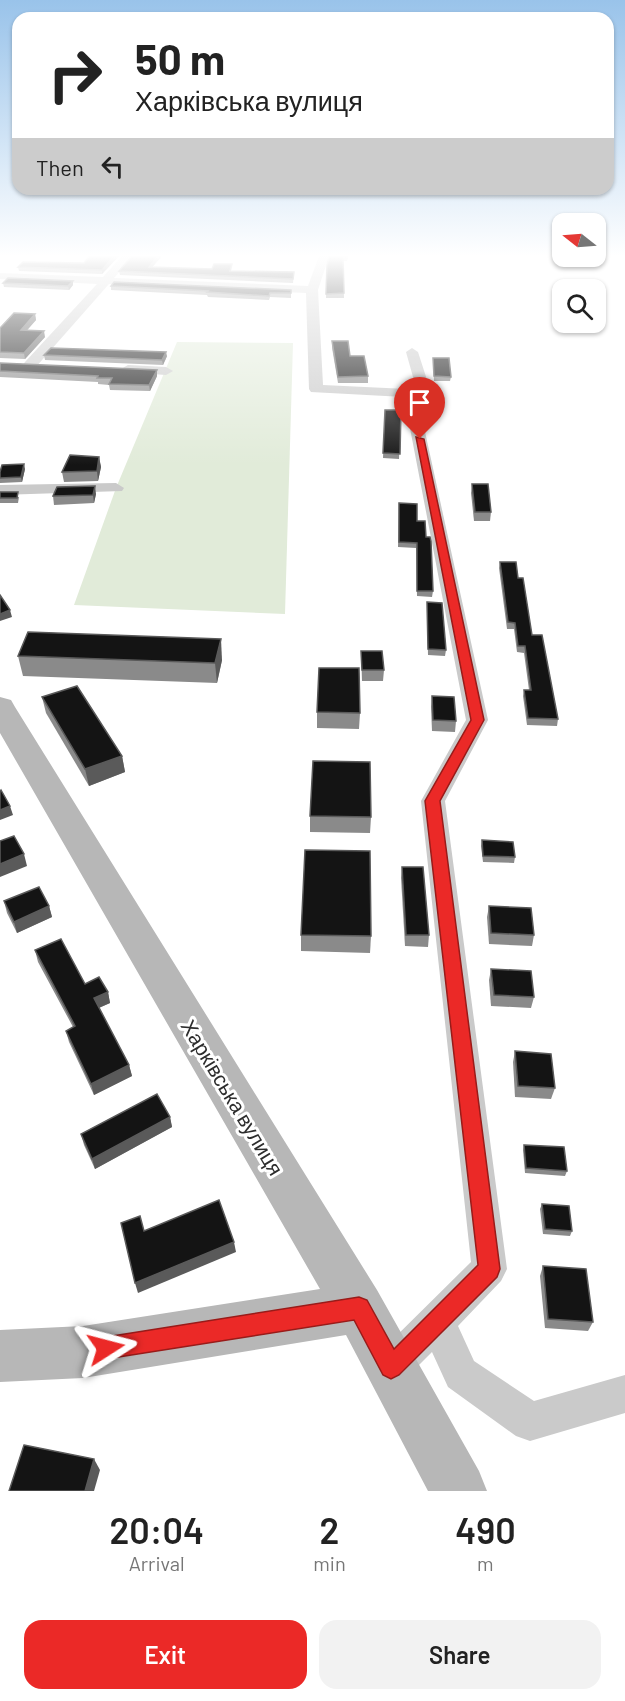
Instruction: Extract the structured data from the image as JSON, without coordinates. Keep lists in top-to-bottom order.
{
  "streets": {
    "street": ["Харківська вулиця"]
  },
  "north": "left",
  "page": {
    "turn": ["50 m", "Харківська вулиця"],
    "then": "Then",
    "eta": [
      "20:04",
      "Arrival",
      "2",
      "min",
      "490",
      "m"
    ],
    "buttons": ["Exit", "Share"]
  }
}
